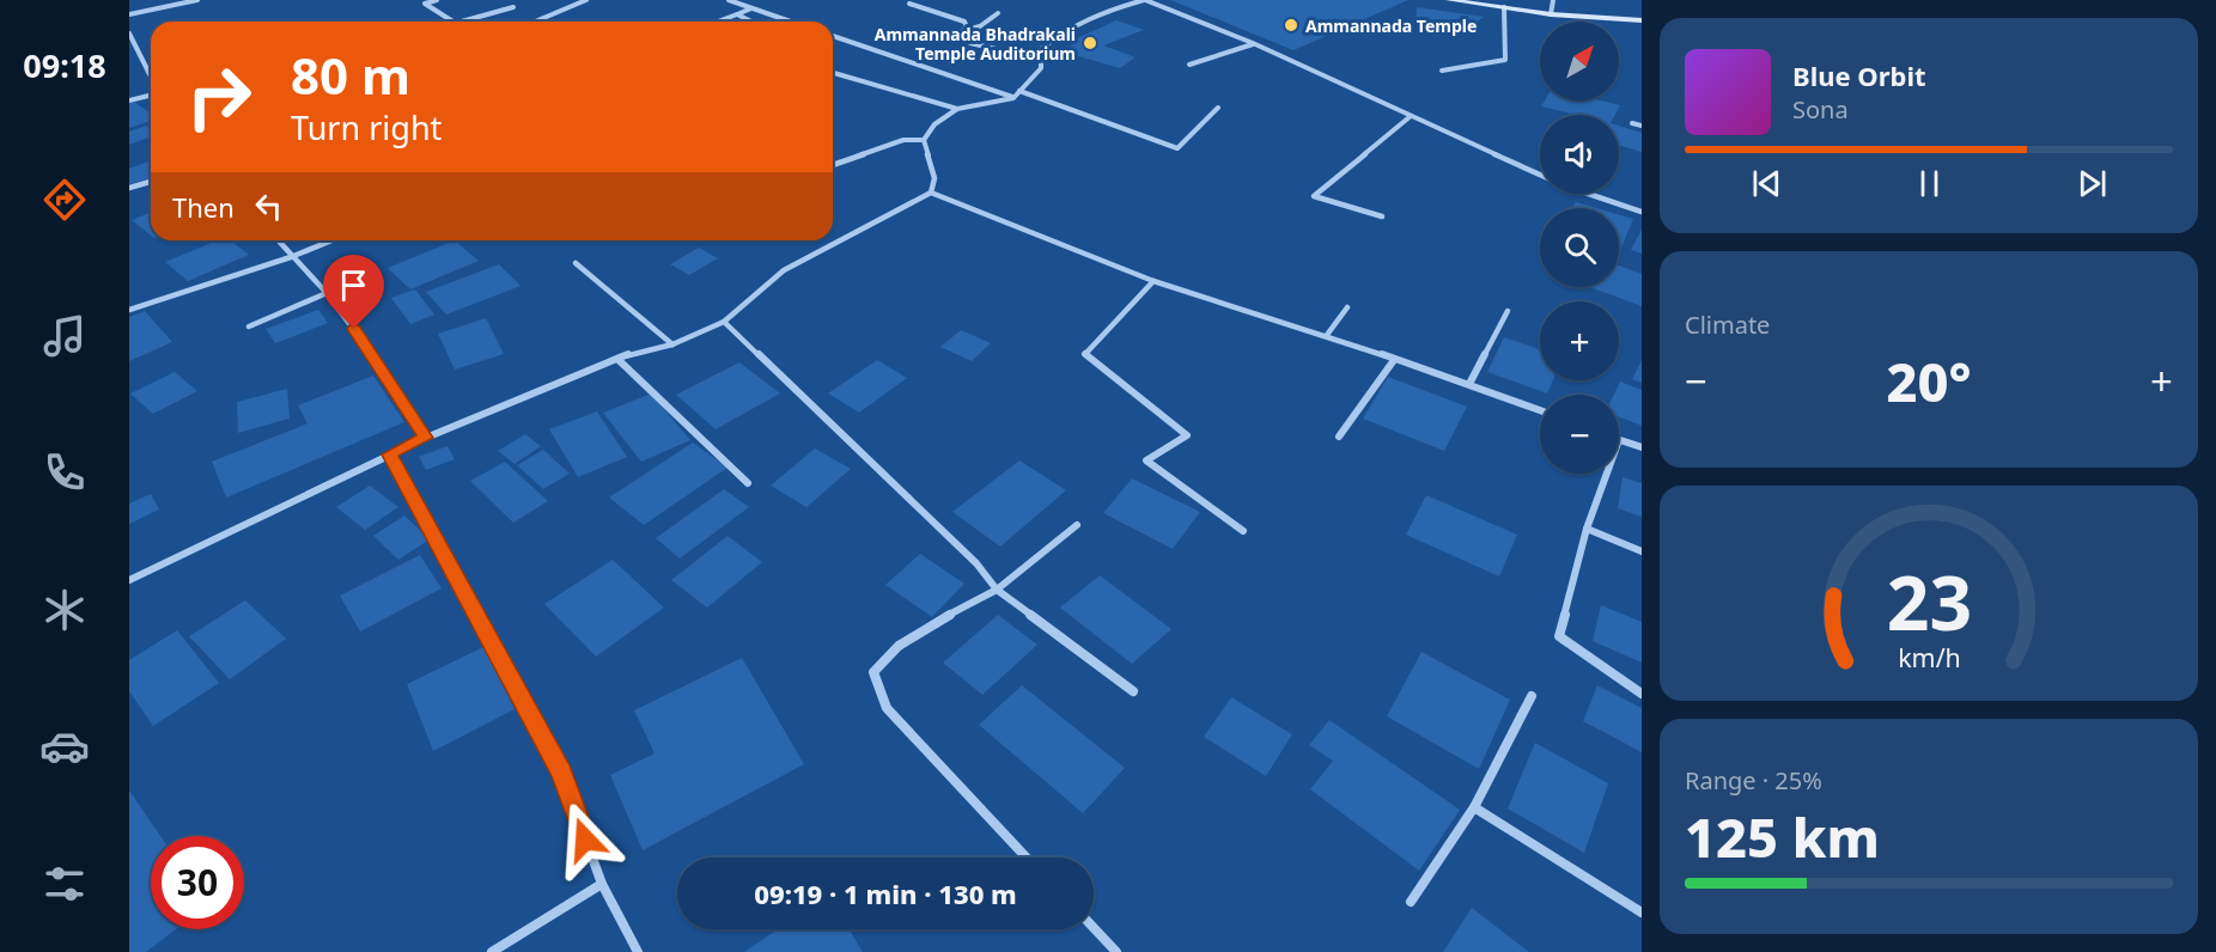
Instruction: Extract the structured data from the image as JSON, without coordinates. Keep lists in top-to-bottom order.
{
  "places": ["Ammannada Temple", "Ammannada Bhadrakali Temple Auditorium"],
  "north": "top right",
  "page": {
    "tabs": "09:18",
    "map_buttons": ["+", "−"],
    "turn": ["80 m", "Turn right"],
    "song": ["Blue Orbit", "Sona"],
    "then": "Then",
    "tile": [
      "Climate",
      ["Range · 25%", "125 km"]
    ],
    "heat": ["−", "20°", "+"],
    "limit": "30",
    "trip": "09:19 · 1 min · 130 m",
    "gauge": ["23", "km/h"]
  }
}
